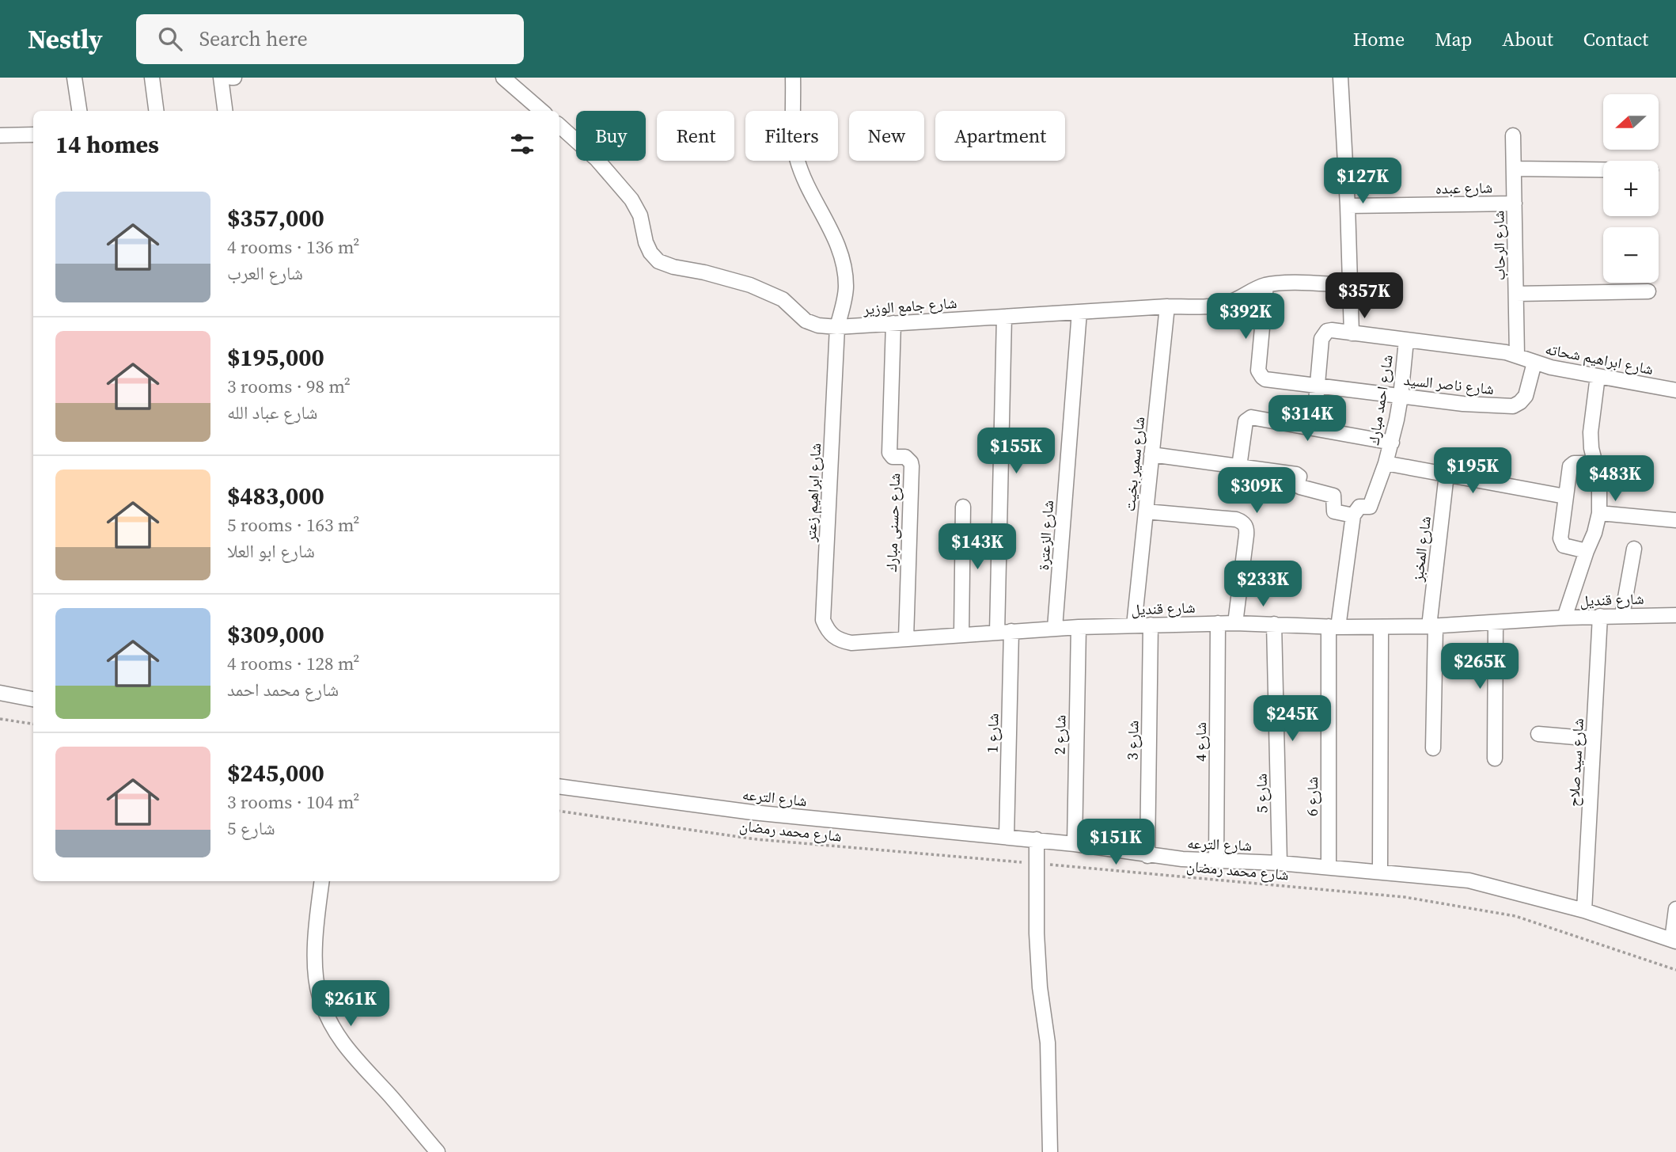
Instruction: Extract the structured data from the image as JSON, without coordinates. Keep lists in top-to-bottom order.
{
  "streets": {
    "street": [
      "شارع عبده",
      "شارع الرحاب",
      "شارع جامع الوزير",
      "شارع ابراهيم شحاته",
      "شارع ناصر السيد",
      "شارع احمد مبارك",
      "شارع سمير بخيت",
      "شارع ابراهيم زعتر",
      "شارع حسنى مبارك",
      "شارع الزعترة",
      "شارع المخبز",
      "شارع قنديل",
      "شارع 1",
      "شارع 2",
      "شارع 3",
      "شارع 4",
      "شارع سيد صلاح",
      "شارع 5",
      "شارع 6",
      "شارع الترعه"
    ],
    "path": ["شارع محمد رمضان"]
  },
  "crossings": [
    ["شارع عبده", "شارع الرحاب"],
    ["شارع الرحاب", "شارع ابراهيم شحاته"],
    ["شارع جامع الوزير", "شارع ناصر السيد"],
    ["شارع جامع الوزير", "شارع سمير بخيت"],
    ["شارع جامع الوزير", "شارع ابراهيم زعتر"],
    ["شارع جامع الوزير", "شارع حسنى مبارك"],
    ["شارع جامع الوزير", "شارع الزعترة"],
    ["شارع جامع الوزير", "شارع 1"],
    ["شارع ابراهيم شحاته", "شارع ناصر السيد"],
    ["شارع ابراهيم شحاته", "شارع احمد مبارك"],
    ["شارع ناصر السيد", "شارع احمد مبارك"],
    ["شارع احمد مبارك", "شارع 6"],
    ["شارع سمير بخيت", "شارع قنديل"],
    ["شارع ابراهيم زعتر", "شارع قنديل"],
    ["شارع حسنى مبارك", "شارع قنديل"],
    ["شارع الزعترة", "شارع قنديل"],
    ["شارع المخبز", "شارع قنديل"],
    ["شارع قنديل", "شارع 1"],
    ["شارع قنديل", "شارع 2"],
    ["شارع قنديل", "شارع 3"],
    ["شارع قنديل", "شارع 4"],
    ["شارع قنديل", "شارع سيد صلاح"],
    ["شارع قنديل", "شارع 5"],
    ["شارع قنديل", "شارع 6"],
    ["شارع 1", "شارع الترعه"],
    ["شارع 2", "شارع الترعه"],
    ["شارع 3", "شارع الترعه"],
    ["شارع 4", "شارع الترعه"],
    ["شارع سيد صلاح", "شارع الترعه"],
    ["شارع 5", "شارع الترعه"],
    ["شارع 6", "شارع الترعه"]
  ],
  "north": "left",
  "page": {
    "header": "Nestly",
    "search": "Search here",
    "nav": [
      "Home",
      "Map",
      "About",
      "Contact"
    ],
    "map_buttons": ["+", "−"],
    "chip": [
      "Buy",
      "Rent",
      "Filters",
      "New",
      "Apartment"
    ],
    "heading": "14 homes",
    "price": [
      "$127K",
      "$357K",
      "$392K",
      "$314K",
      "$155K",
      "$195K",
      "$483K",
      "$309K",
      "$143K",
      "$233K",
      "$265K",
      "$245K",
      "$151K",
      "$261K"
    ],
    "list": [
      {
        "name": "$357,000",
        "note": "4 rooms · 136 m² · شارع العرب"
      },
      {
        "name": "$195,000",
        "note": "3 rooms · 98 m² · شارع عباد الله"
      },
      {
        "name": "$483,000",
        "note": "5 rooms · 163 m² · شارع ابو العلا"
      },
      {
        "name": "$309,000",
        "note": "4 rooms · 128 m² · شارع محمد احمد"
      },
      {
        "name": "$245,000",
        "note": "3 rooms · 104 m² · شارع 5"
      }
    ]
  }
}
